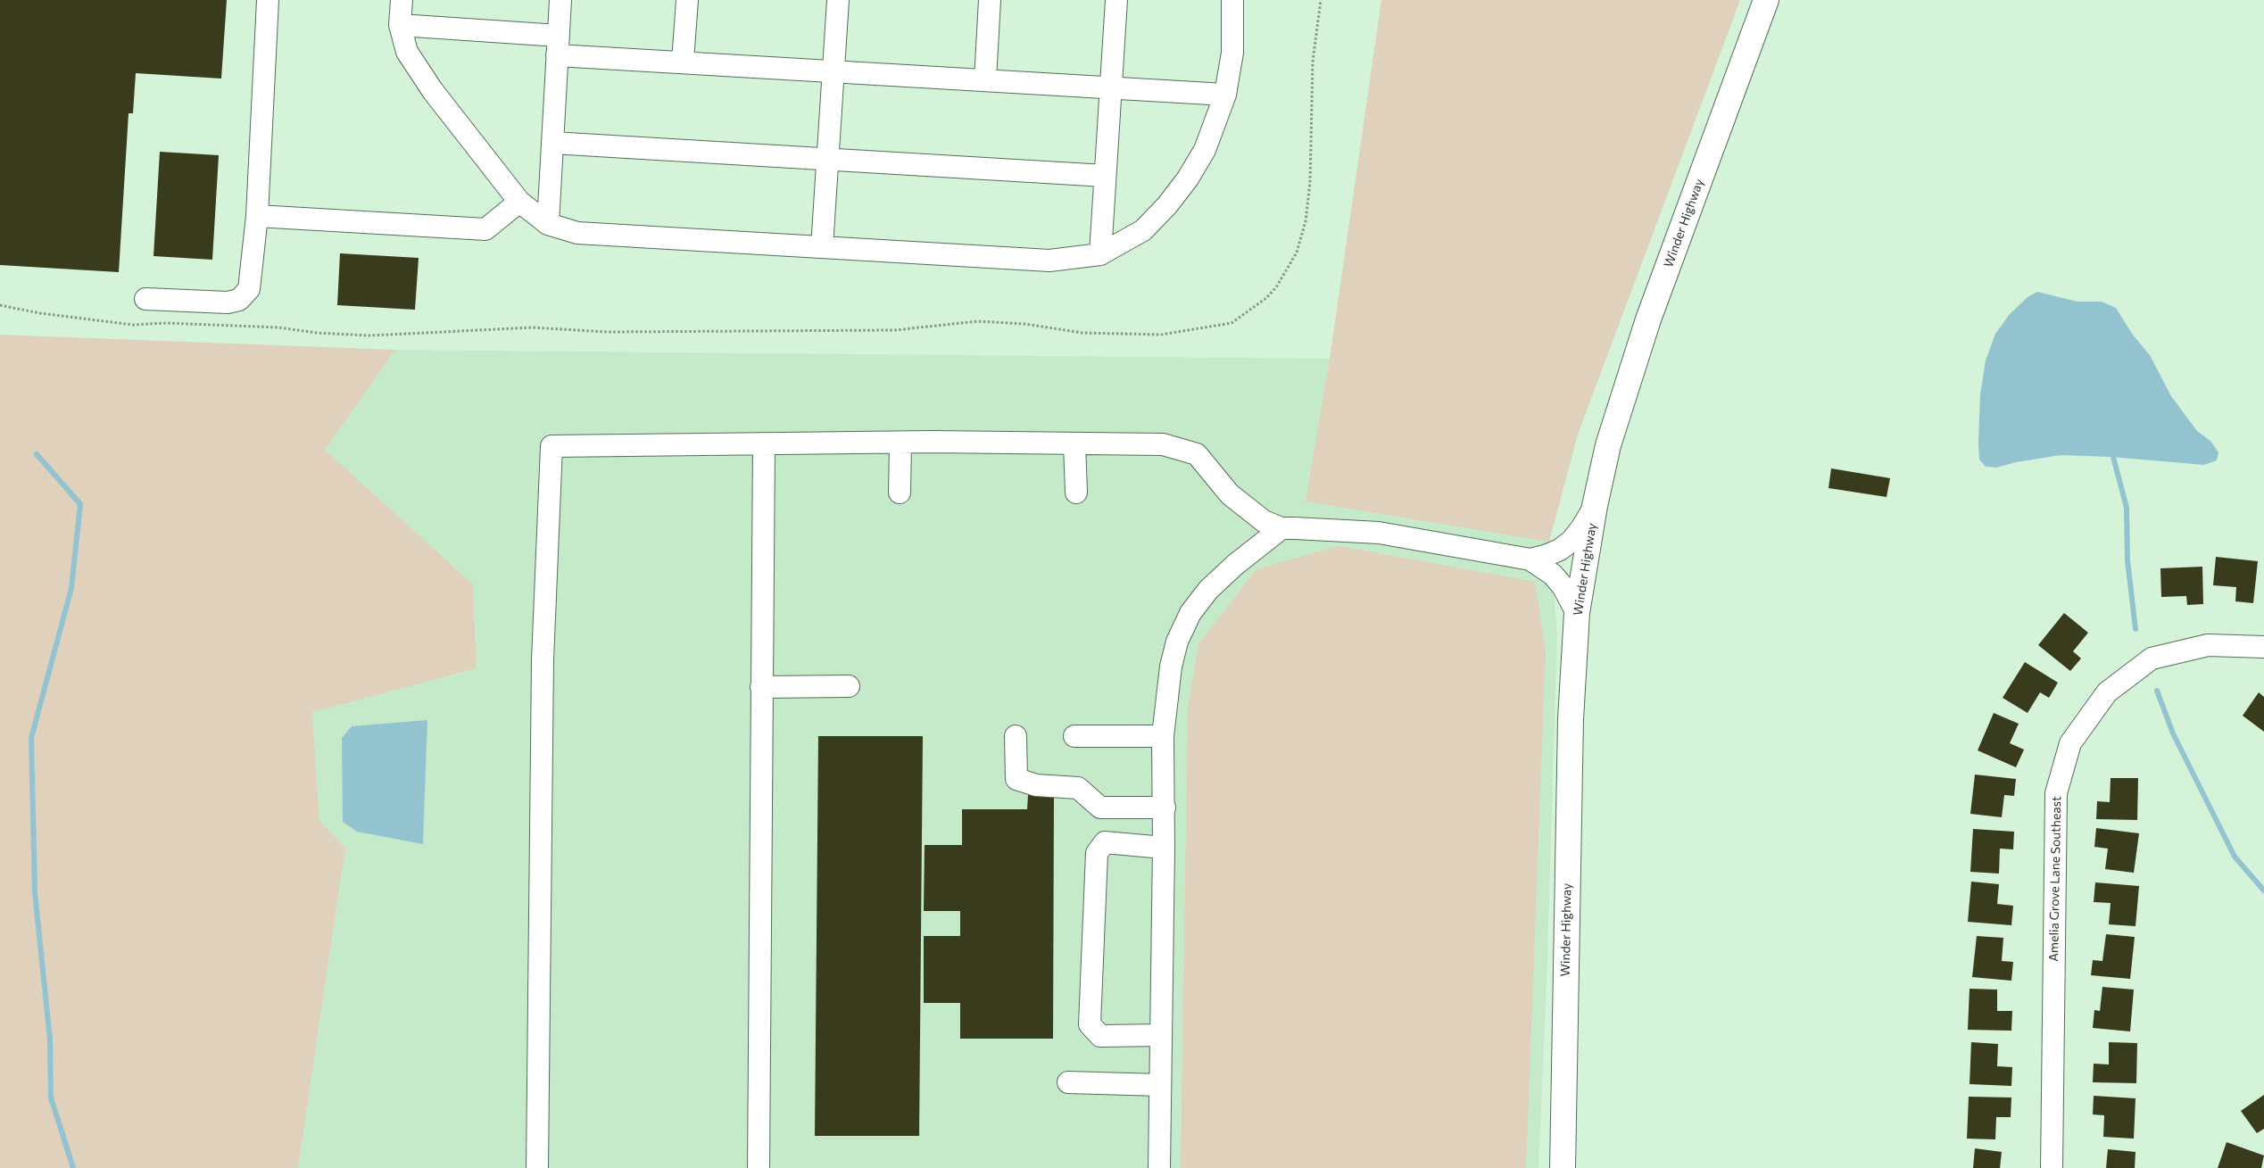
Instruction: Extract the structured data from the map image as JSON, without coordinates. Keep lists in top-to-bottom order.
{
  "streets": {
    "main road": ["Winder Highway"],
    "street": ["Amelia Grove Lane Southeast"]
  }
}
